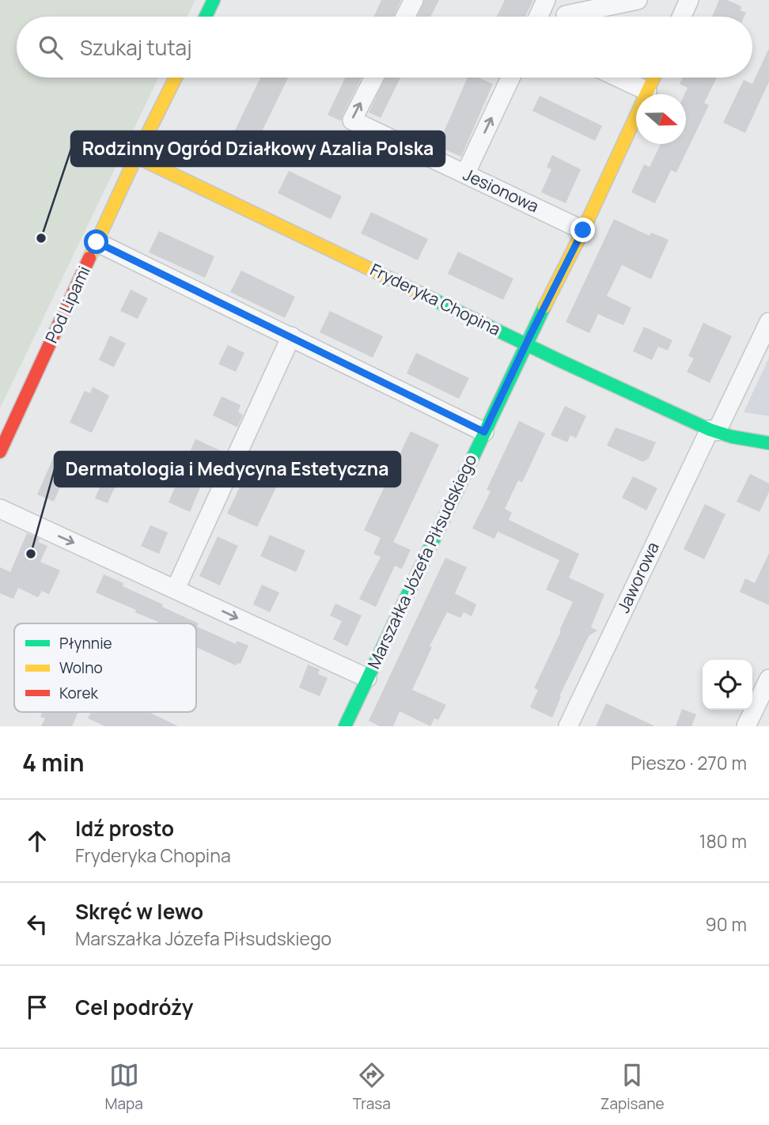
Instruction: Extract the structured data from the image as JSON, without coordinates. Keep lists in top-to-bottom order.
{
  "streets": {
    "street": [
      "Jesionowa",
      "Fryderyka Chopina",
      "Pod Lipami",
      "Marszałka Józefa Piłsudskiego",
      "Jaworowa"
    ]
  },
  "crossings": [
    ["Jesionowa", "Marszałka Józefa Piłsudskiego"],
    ["Fryderyka Chopina", "Pod Lipami"],
    ["Fryderyka Chopina", "Marszałka Józefa Piłsudskiego"],
    ["Fryderyka Chopina", "Jaworowa"]
  ],
  "places": ["Rodzinny Ogród Działkowy Azalia Polska", "Dermatologia i Medycyna Estetyczna"],
  "legend": ["Płynnie", "Wolno", "Korek"],
  "north": "right",
  "page": {
    "search": "Szukaj tutaj",
    "heading": ["4 min", "Pieszo · 270 m"],
    "list": [
      ["Idź prosto", "Fryderyka Chopina", "180 m"],
      ["Skręć w lewo", "Marszałka Józefa Piłsudskiego", "90 m"],
      "Cel podróży"
    ],
    "nav": ["Mapa", "Trasa", "Zapisane"]
  }
}
